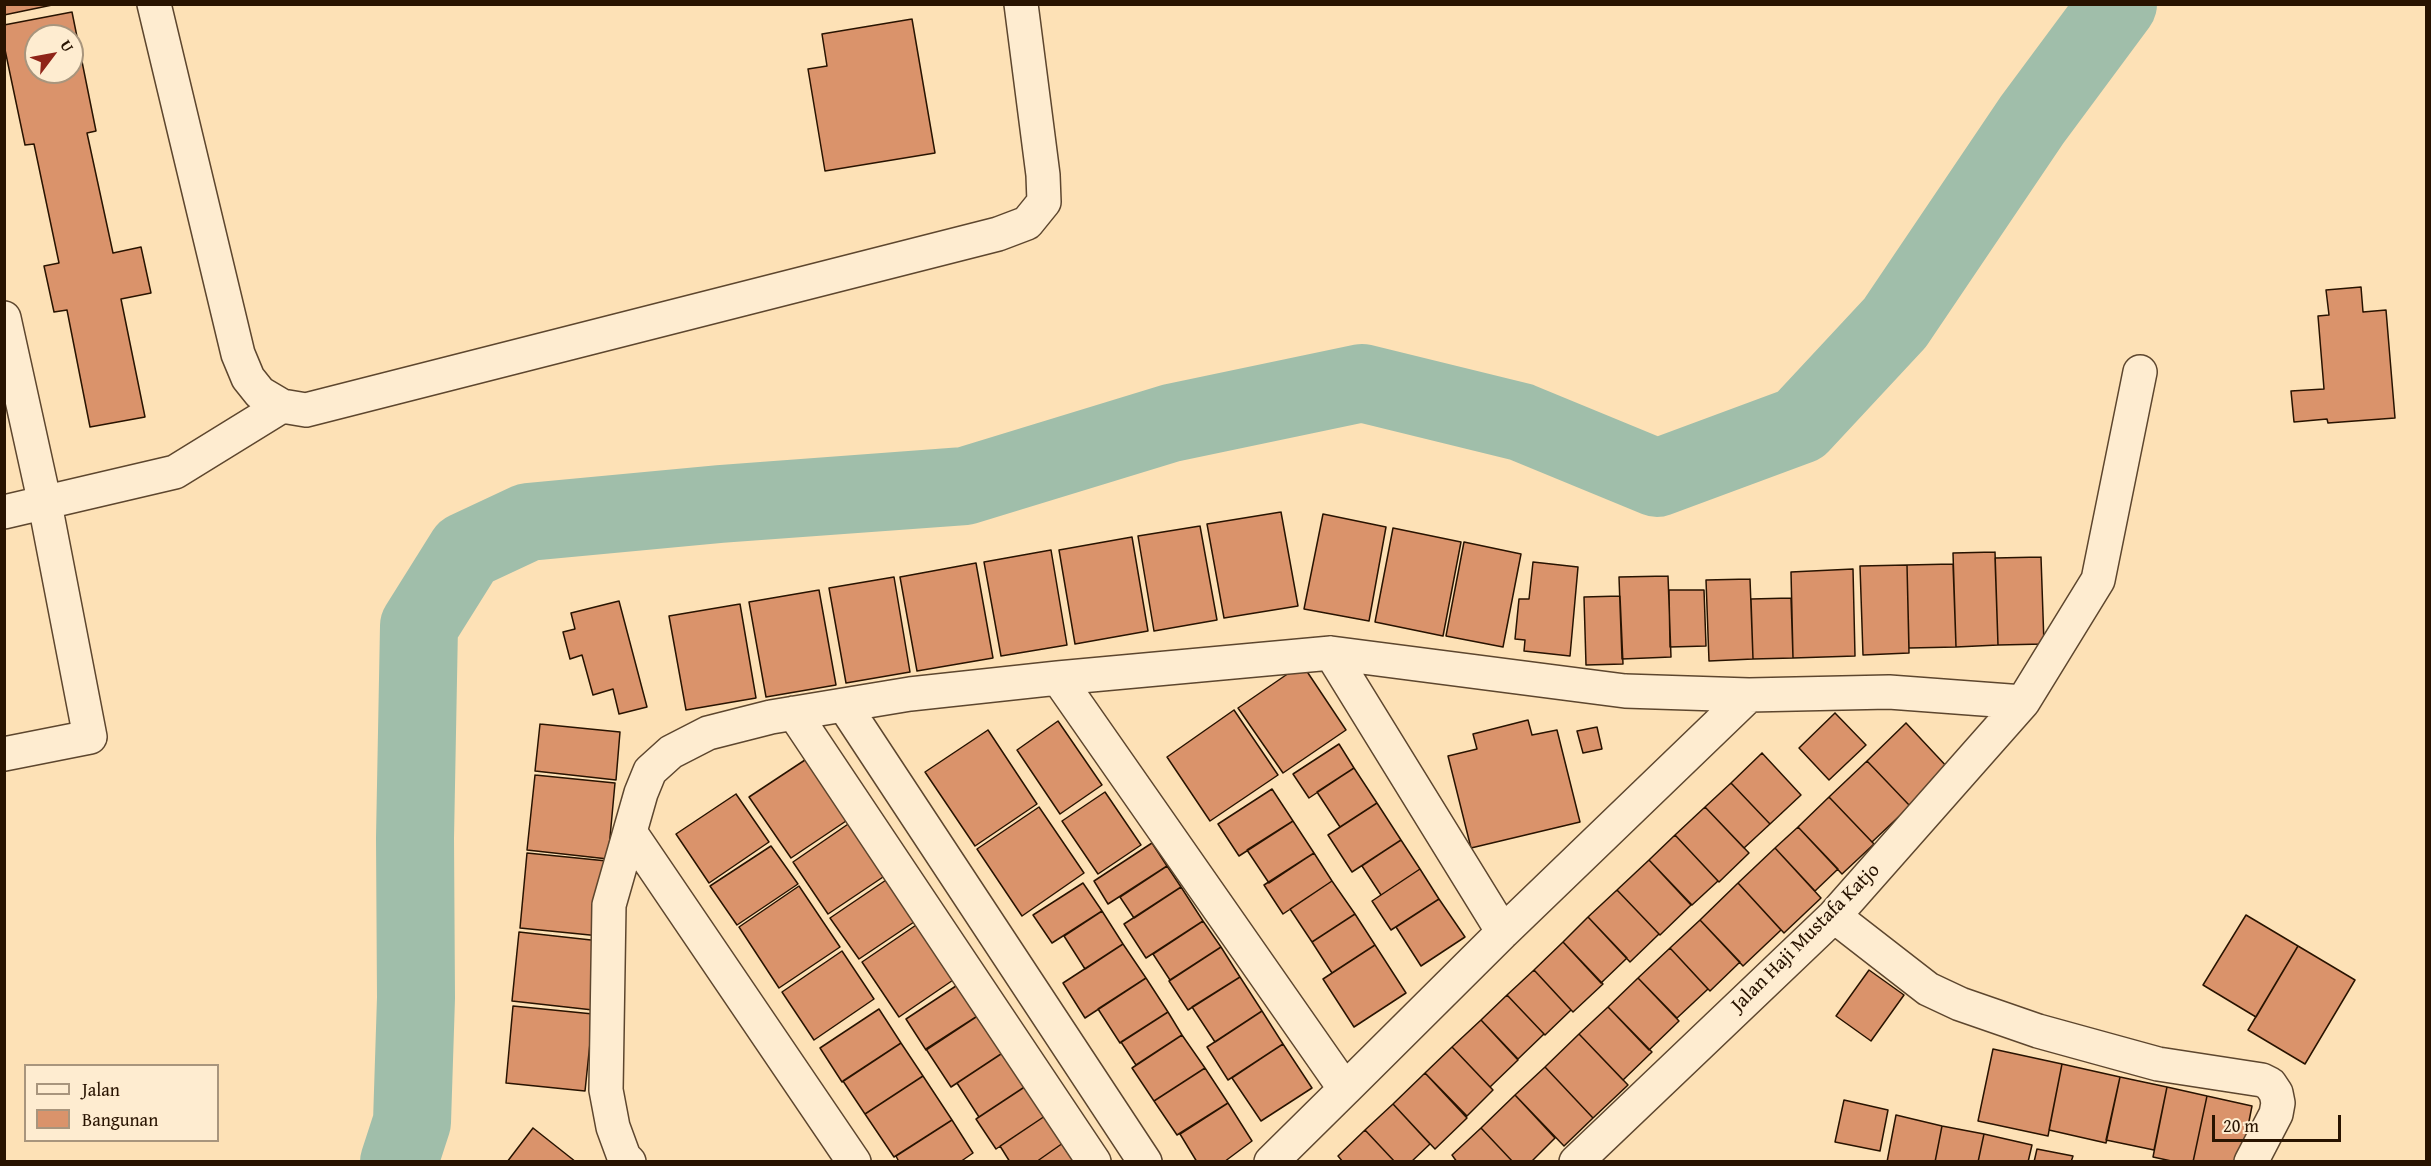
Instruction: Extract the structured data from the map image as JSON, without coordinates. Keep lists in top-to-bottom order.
{
  "streets": {
    "street": ["Jalan Haji Mustafa Katjo"]
  },
  "legend": ["Jalan", "Bangunan"],
  "scale_bar": "20 m",
  "north": "top right"
}
